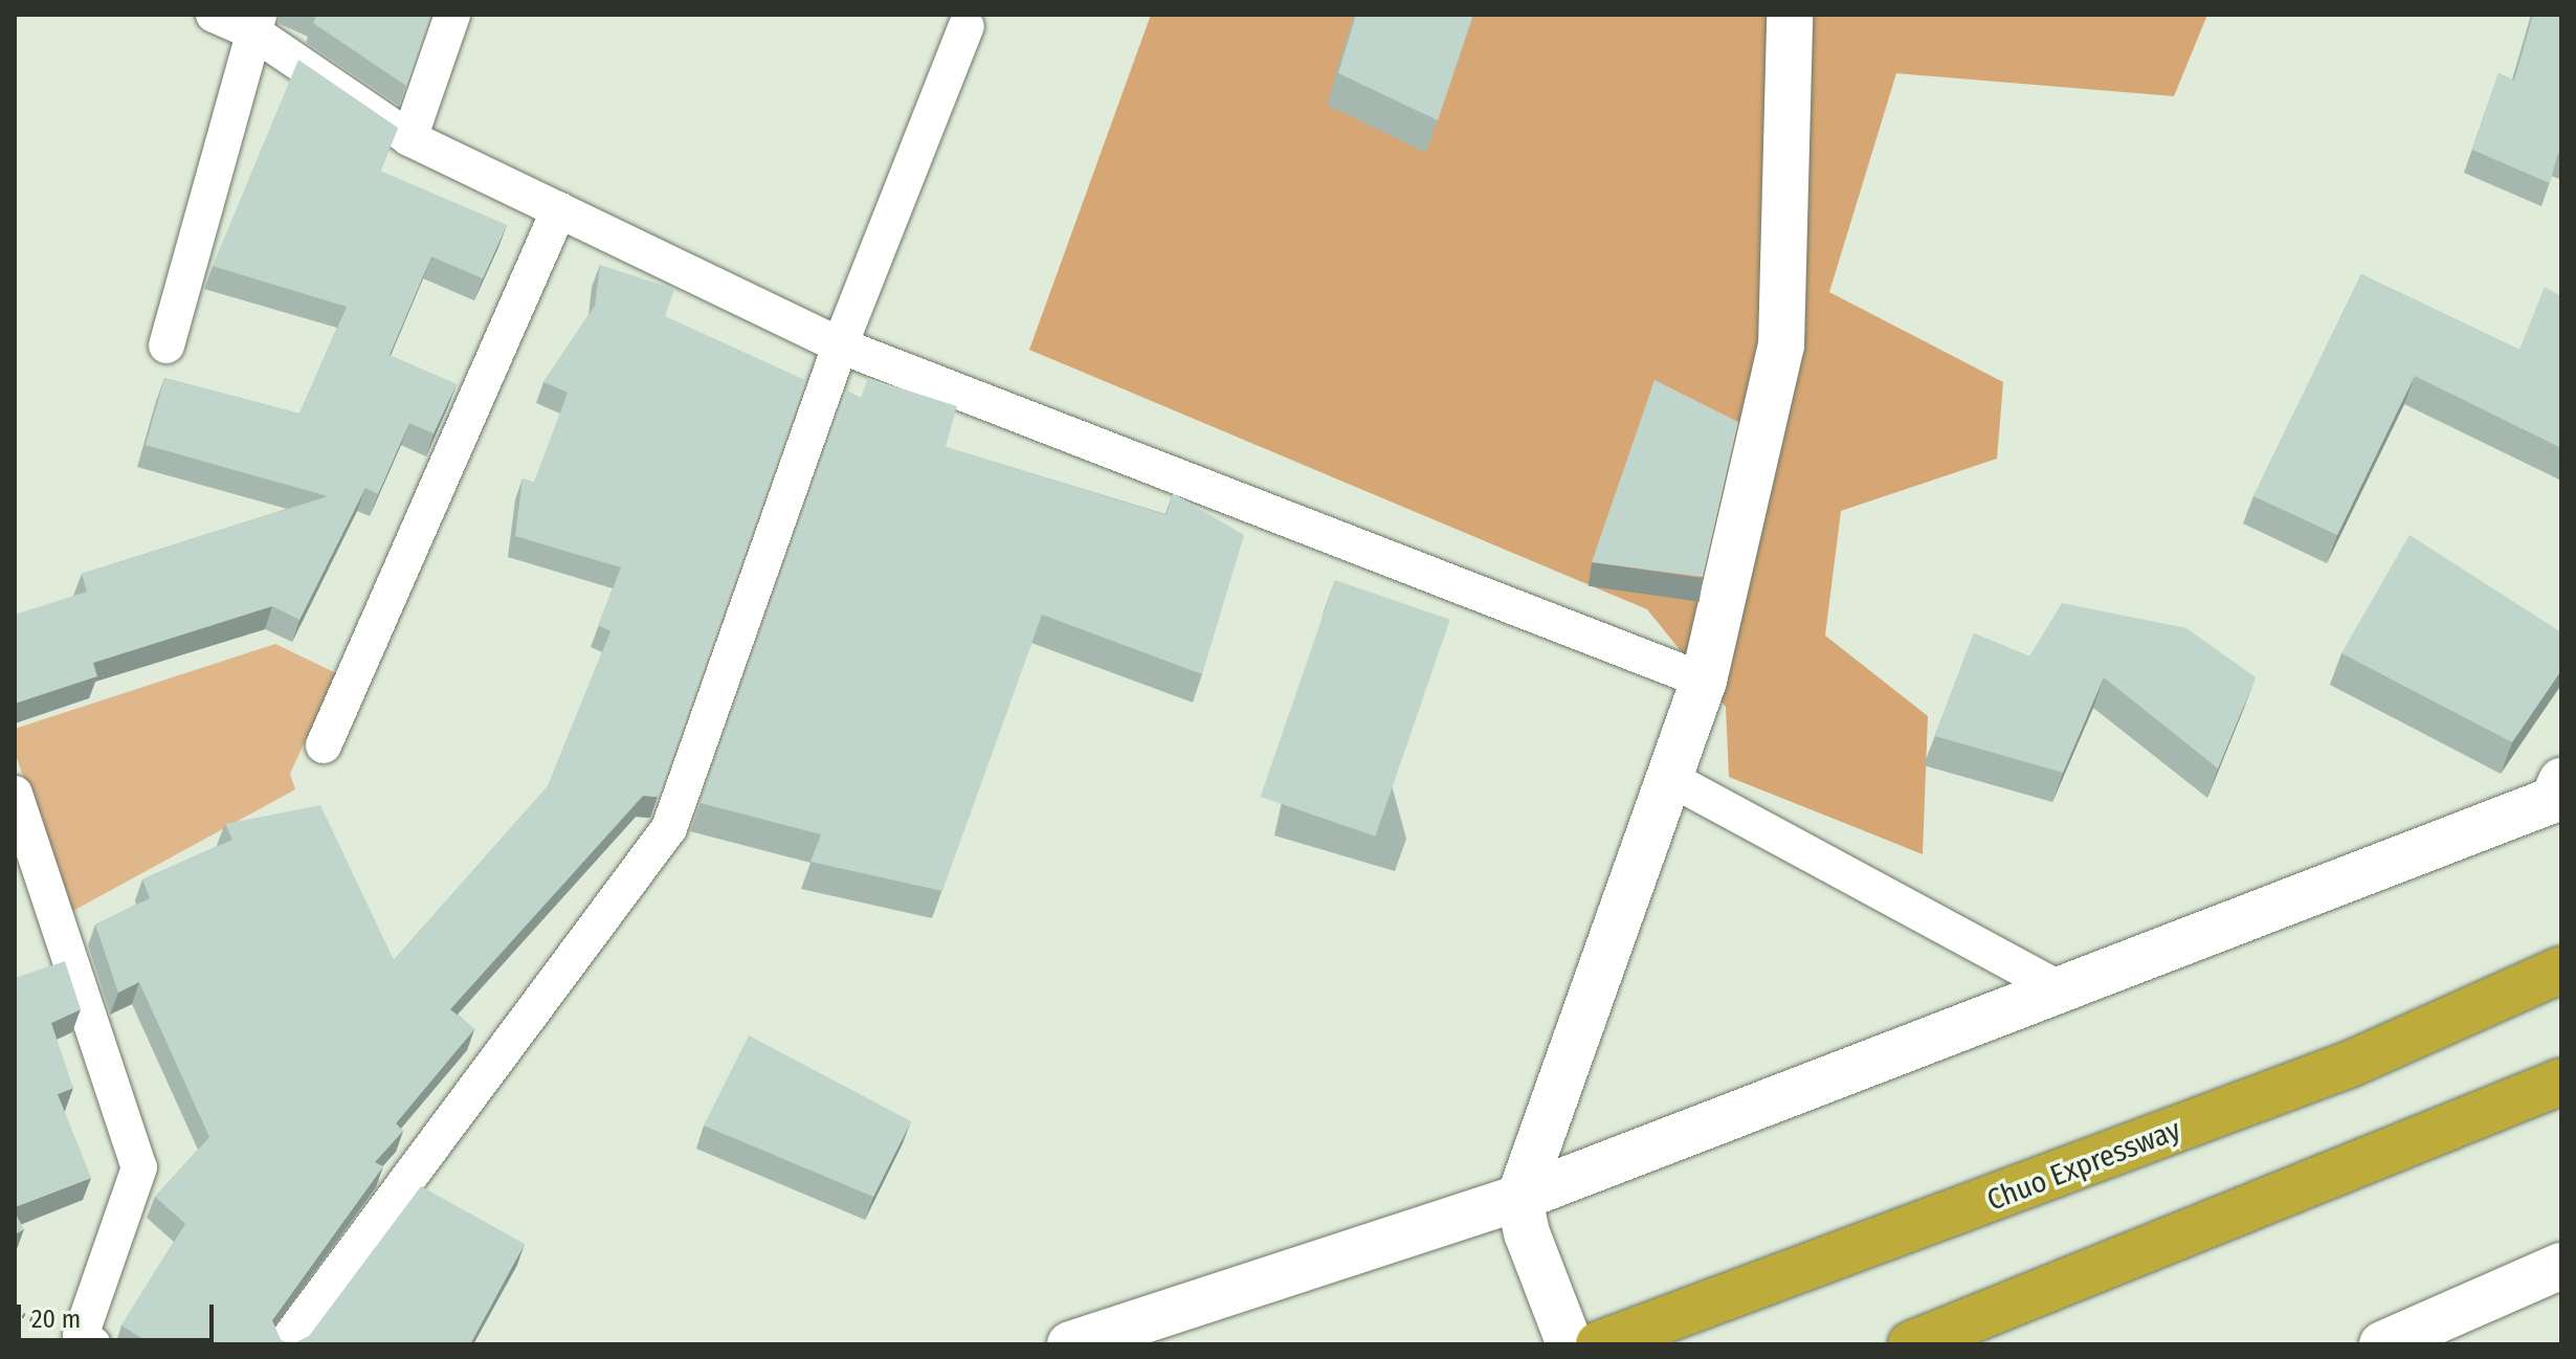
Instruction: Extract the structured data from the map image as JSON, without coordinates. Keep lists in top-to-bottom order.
{
  "streets": {
    "highway": ["Chuo Expressway"]
  },
  "scale_bar": "20 m"
}
